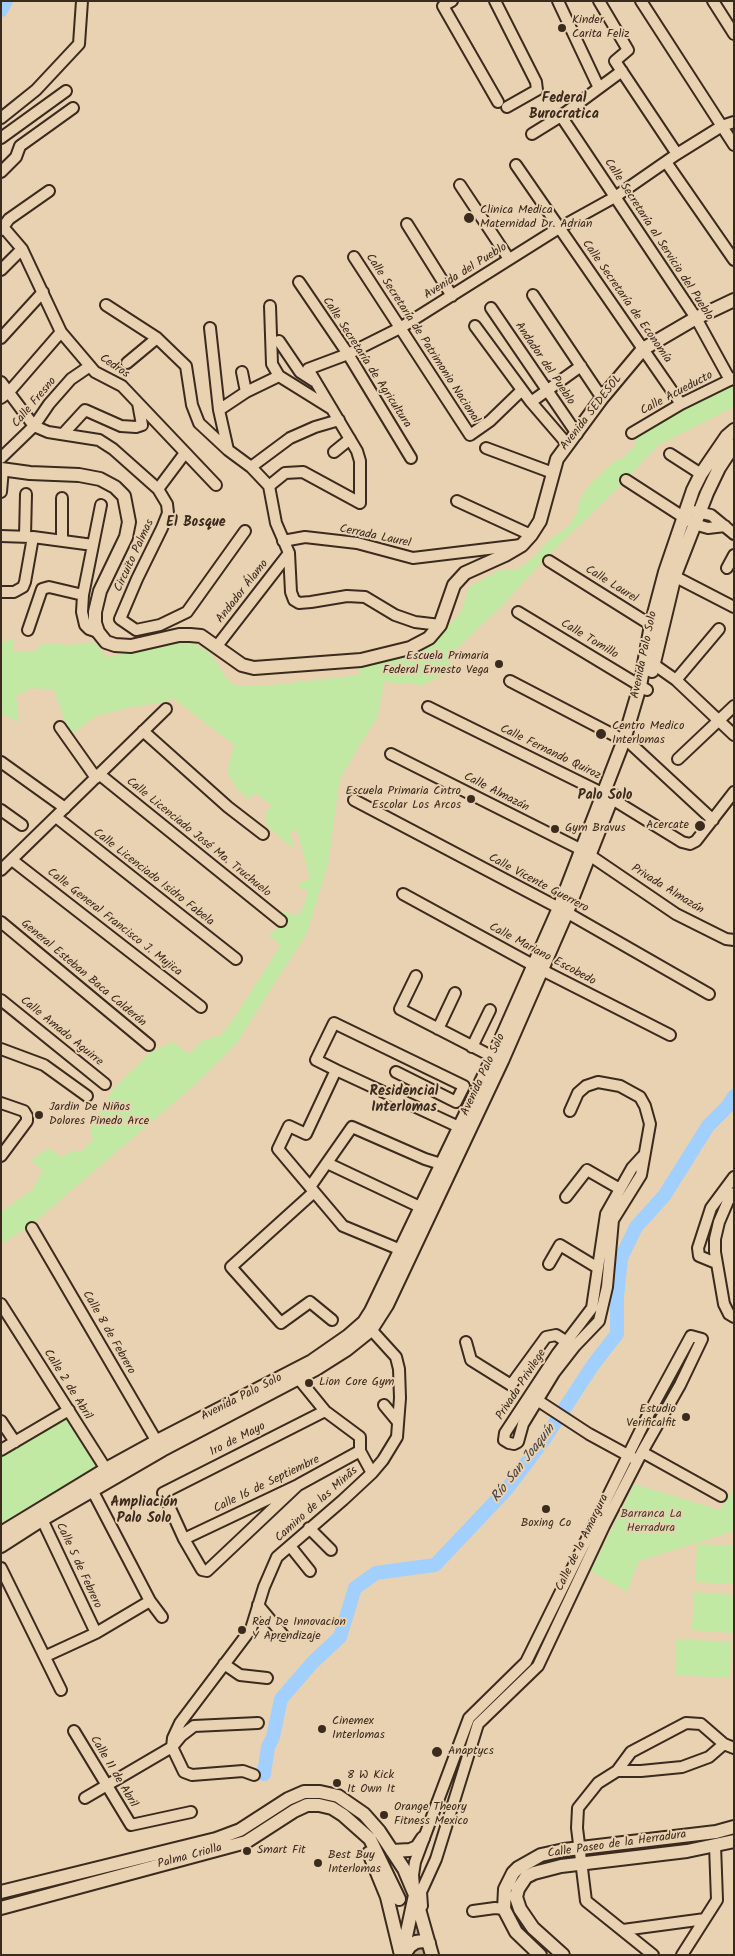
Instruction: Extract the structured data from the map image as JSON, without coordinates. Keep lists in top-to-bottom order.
{
  "streets": {
    "main road": [
      "Avenida SEDESOL",
      "Avenida Palo Solo",
      "Calle Paseo de la Herradura",
      "Palma Criolla"
    ],
    "street": [
      "Calle Secretaría al Servicio del Pueblo",
      "Avenida del Pueblo",
      "Calle Secretaría de Economía",
      "Calle Secretaría de Patrimonio Nacional",
      "Calle Secretaría de Agricultura",
      "Andador del Pueblo",
      "Cedros",
      "Calle Acueducto",
      "Calle Fresno",
      "Cerrada Laurel",
      "Circuito Palmas",
      "Calle Laurel",
      "Andador Álamo",
      "Calle Tomillo",
      "Calle Fernando Quiroz",
      "Calle Almazán",
      "Calle Licenciado José Ma. Truchuelo",
      "Calle Licenciado Isidro Fabela",
      "Calle Vicente Guerrero",
      "Privada Almazán",
      "Calle General Francisco J. Mujica",
      "Calle Mariano Escobedo",
      "General Esteban Baca Calderón",
      "Calle Amado Aguirre",
      "Calle 8 de Febrero",
      "Calle 2 de Abril",
      "Privada Privilege",
      "1ro de Mayo",
      "Calle 16 de Septiembre",
      "Camino de las Minãs",
      "Calle de la Amargura",
      "Calle 5 de Febrero",
      "Calle 11 de Abril"
    ]
  },
  "crossings": [
    ["Calle Secretaría al Servicio del Pueblo", "Avenida del Pueblo"],
    ["Calle Secretaría al Servicio del Pueblo", "Calle Acueducto"],
    ["Calle Secretaría al Servicio del Pueblo", "Avenida SEDESOL"],
    ["Avenida del Pueblo", "Calle Secretaría de Economía"],
    ["Avenida del Pueblo", "Calle Secretaría de Patrimonio Nacional"],
    ["Avenida del Pueblo", "Calle Secretaría de Agricultura"],
    ["Calle Secretaría de Economía", "Calle Acueducto"],
    ["Calle Secretaría de Economía", "Avenida SEDESOL"],
    ["Andador del Pueblo", "Avenida SEDESOL"],
    ["Cedros", "Calle Fresno"],
    ["Calle Fresno", "Circuito Palmas"],
    ["Avenida SEDESOL", "Cerrada Laurel"],
    ["Calle Laurel", "Avenida Palo Solo"],
    ["Calle Tomillo", "Avenida Palo Solo"],
    ["Avenida Palo Solo", "Calle Fernando Quiroz"],
    ["Avenida Palo Solo", "Calle Almazán"],
    ["Avenida Palo Solo", "Calle Vicente Guerrero"],
    ["Avenida Palo Solo", "Privada Almazán"],
    ["Avenida Palo Solo", "Calle Mariano Escobedo"],
    ["Avenida Palo Solo", "Calle 8 de Febrero"],
    ["Avenida Palo Solo", "Calle 2 de Abril"],
    ["Avenida Palo Solo", "Camino de las Minãs"],
    ["Avenida Palo Solo", "Calle 5 de Febrero"],
    ["Calle Almazán", "Privada Almazán"],
    ["1ro de Mayo", "Calle 16 de Septiembre"],
    ["Calle de la Amargura", "Palma Criolla"]
  ],
  "districts": [
    "Federal Burocratica",
    "El Bosque",
    "Palo Solo",
    "Residencial Interlomas",
    "Ampliación Palo Solo"
  ],
  "water": ["Río San Joaquín"],
  "parks": ["Barranca La Herradura"],
  "places": [
    "Kinder Carita Feliz",
    "Clinica Medica Maternidad Dr. Adrian",
    "Escuela Primaria Federal Ernesto Vega",
    "Centro Medico Interlomas",
    "Escuela Primaria Cntro Escolar Los Arcos",
    "Acercate",
    "Gym Bravus",
    "Jardin De Niños Dolores Pinedo Arce",
    "Lion Core Gym",
    "Estudio Verificalfit",
    "Boxing Co",
    "Red De Innovacion Y Aprendizaje",
    "Cinemex Interlomas",
    "Anaptycs",
    "8 W Kick It Own It",
    "Orange Theory Fitness Mexico",
    "Smart Fit",
    "Best Buy Interlomas"
  ]
}
